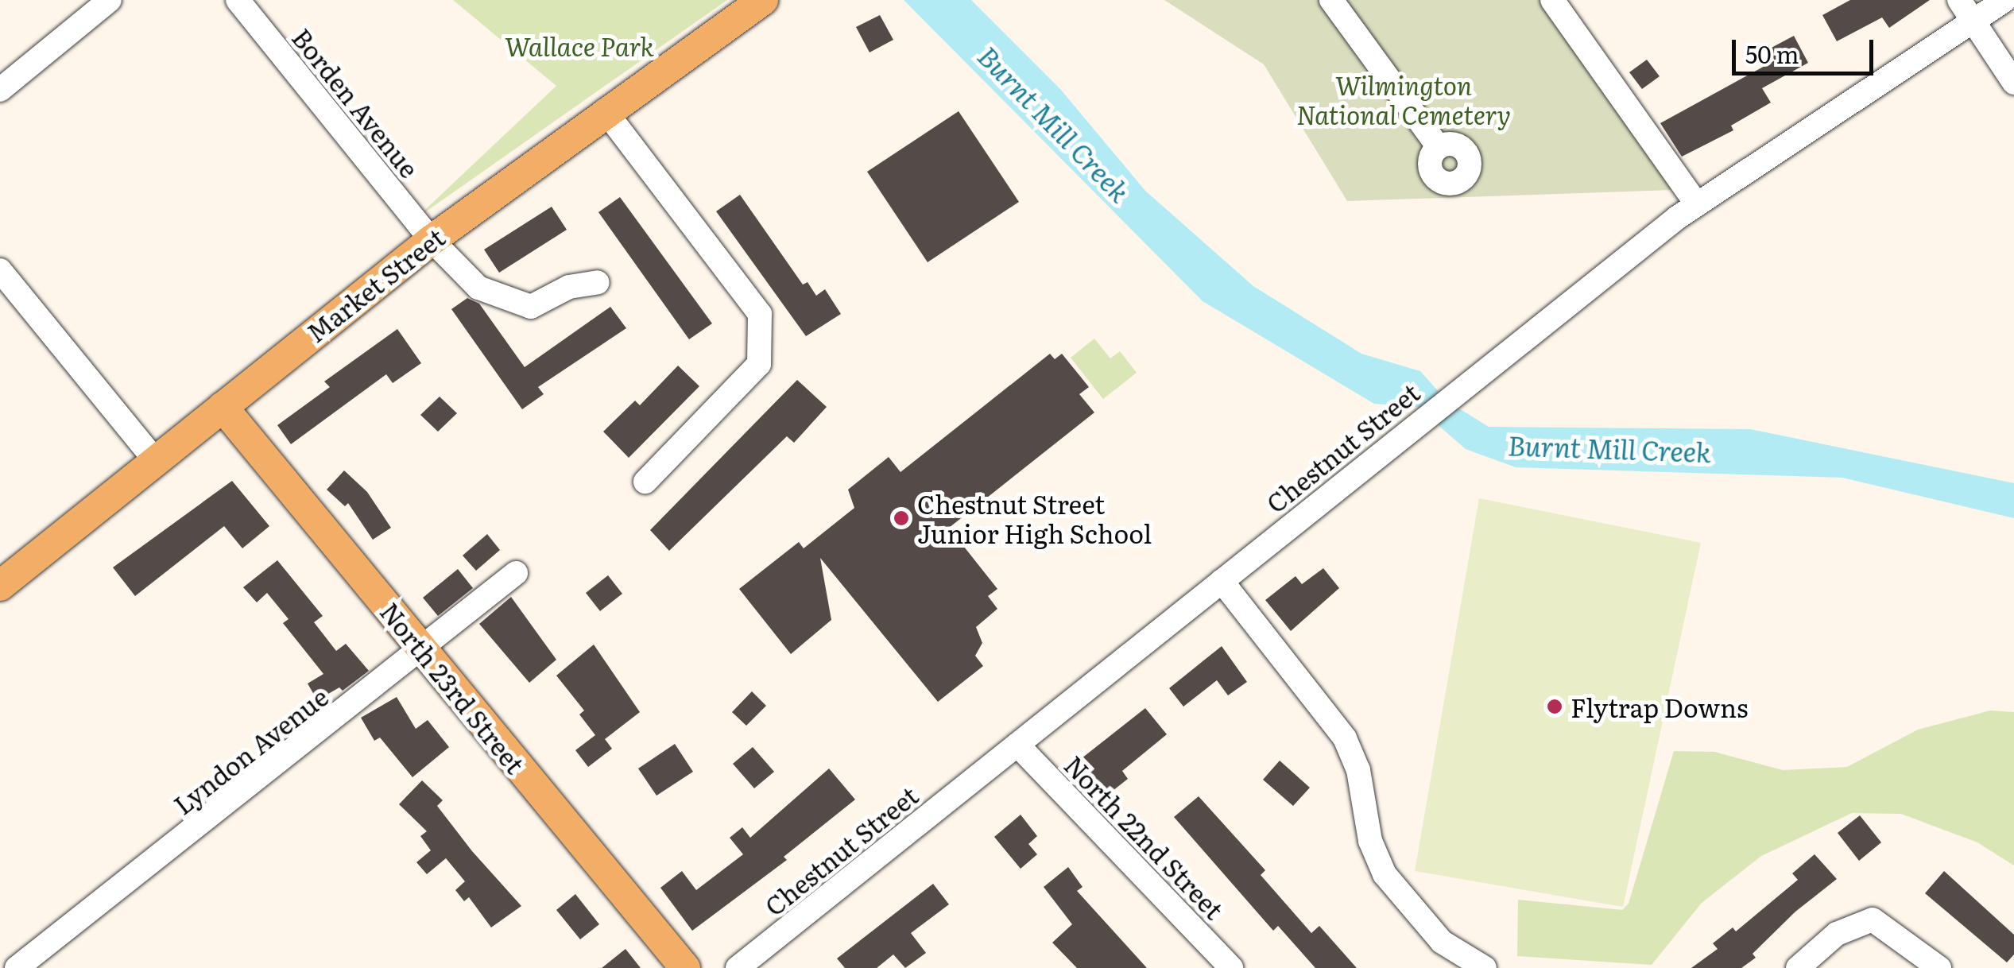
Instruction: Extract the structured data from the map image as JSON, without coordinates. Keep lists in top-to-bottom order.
{
  "streets": {
    "main road": ["Market Street", "North 23rd Street"],
    "street": [
      "Borden Avenue",
      "Chestnut Street",
      "Lyndon Avenue",
      "North 22nd Street"
    ]
  },
  "crossings": [
    ["Borden Avenue", "Market Street"],
    ["Market Street", "North 23rd Street"],
    ["Chestnut Street", "North 22nd Street"],
    ["North 23rd Street", "Lyndon Avenue"]
  ],
  "water": ["Burnt Mill Creek"],
  "parks": ["Wallace Park", "Wilmington National Cemetery"],
  "places": ["Chestnut Street Junior High School", "Flytrap Downs"],
  "scale_bar": "50 m"
}
